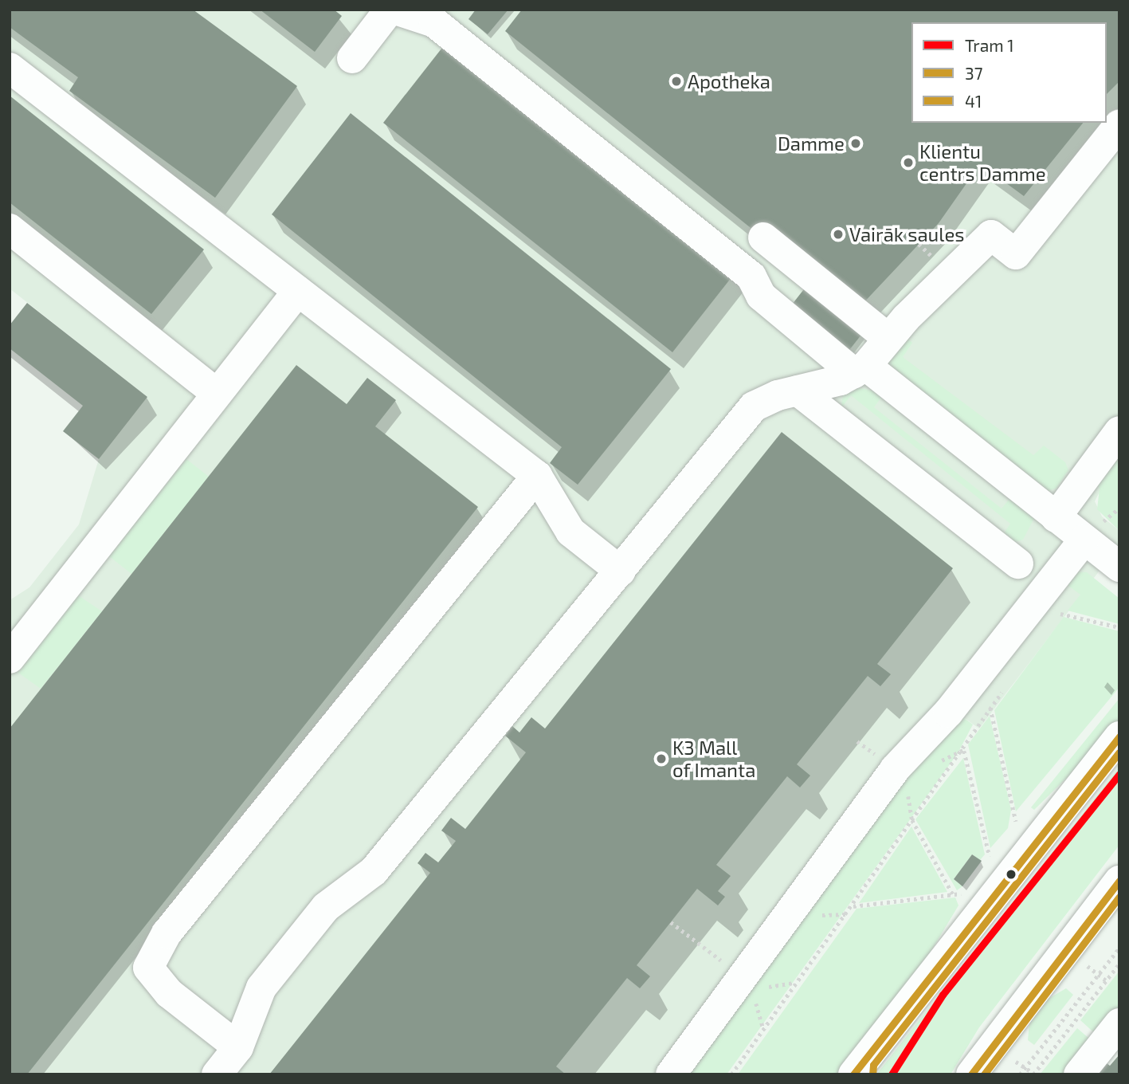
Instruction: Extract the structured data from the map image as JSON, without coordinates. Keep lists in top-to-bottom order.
{
  "places": [
    "Apotheka",
    "Damme",
    "Klientu centrs Damme",
    "Vairāk saules",
    "K3 Mall of Imanta"
  ],
  "lines": ["transit line 37", "transit line 41", "tram line 1"],
  "legend": ["Tram 1", "37", "41"]
}
